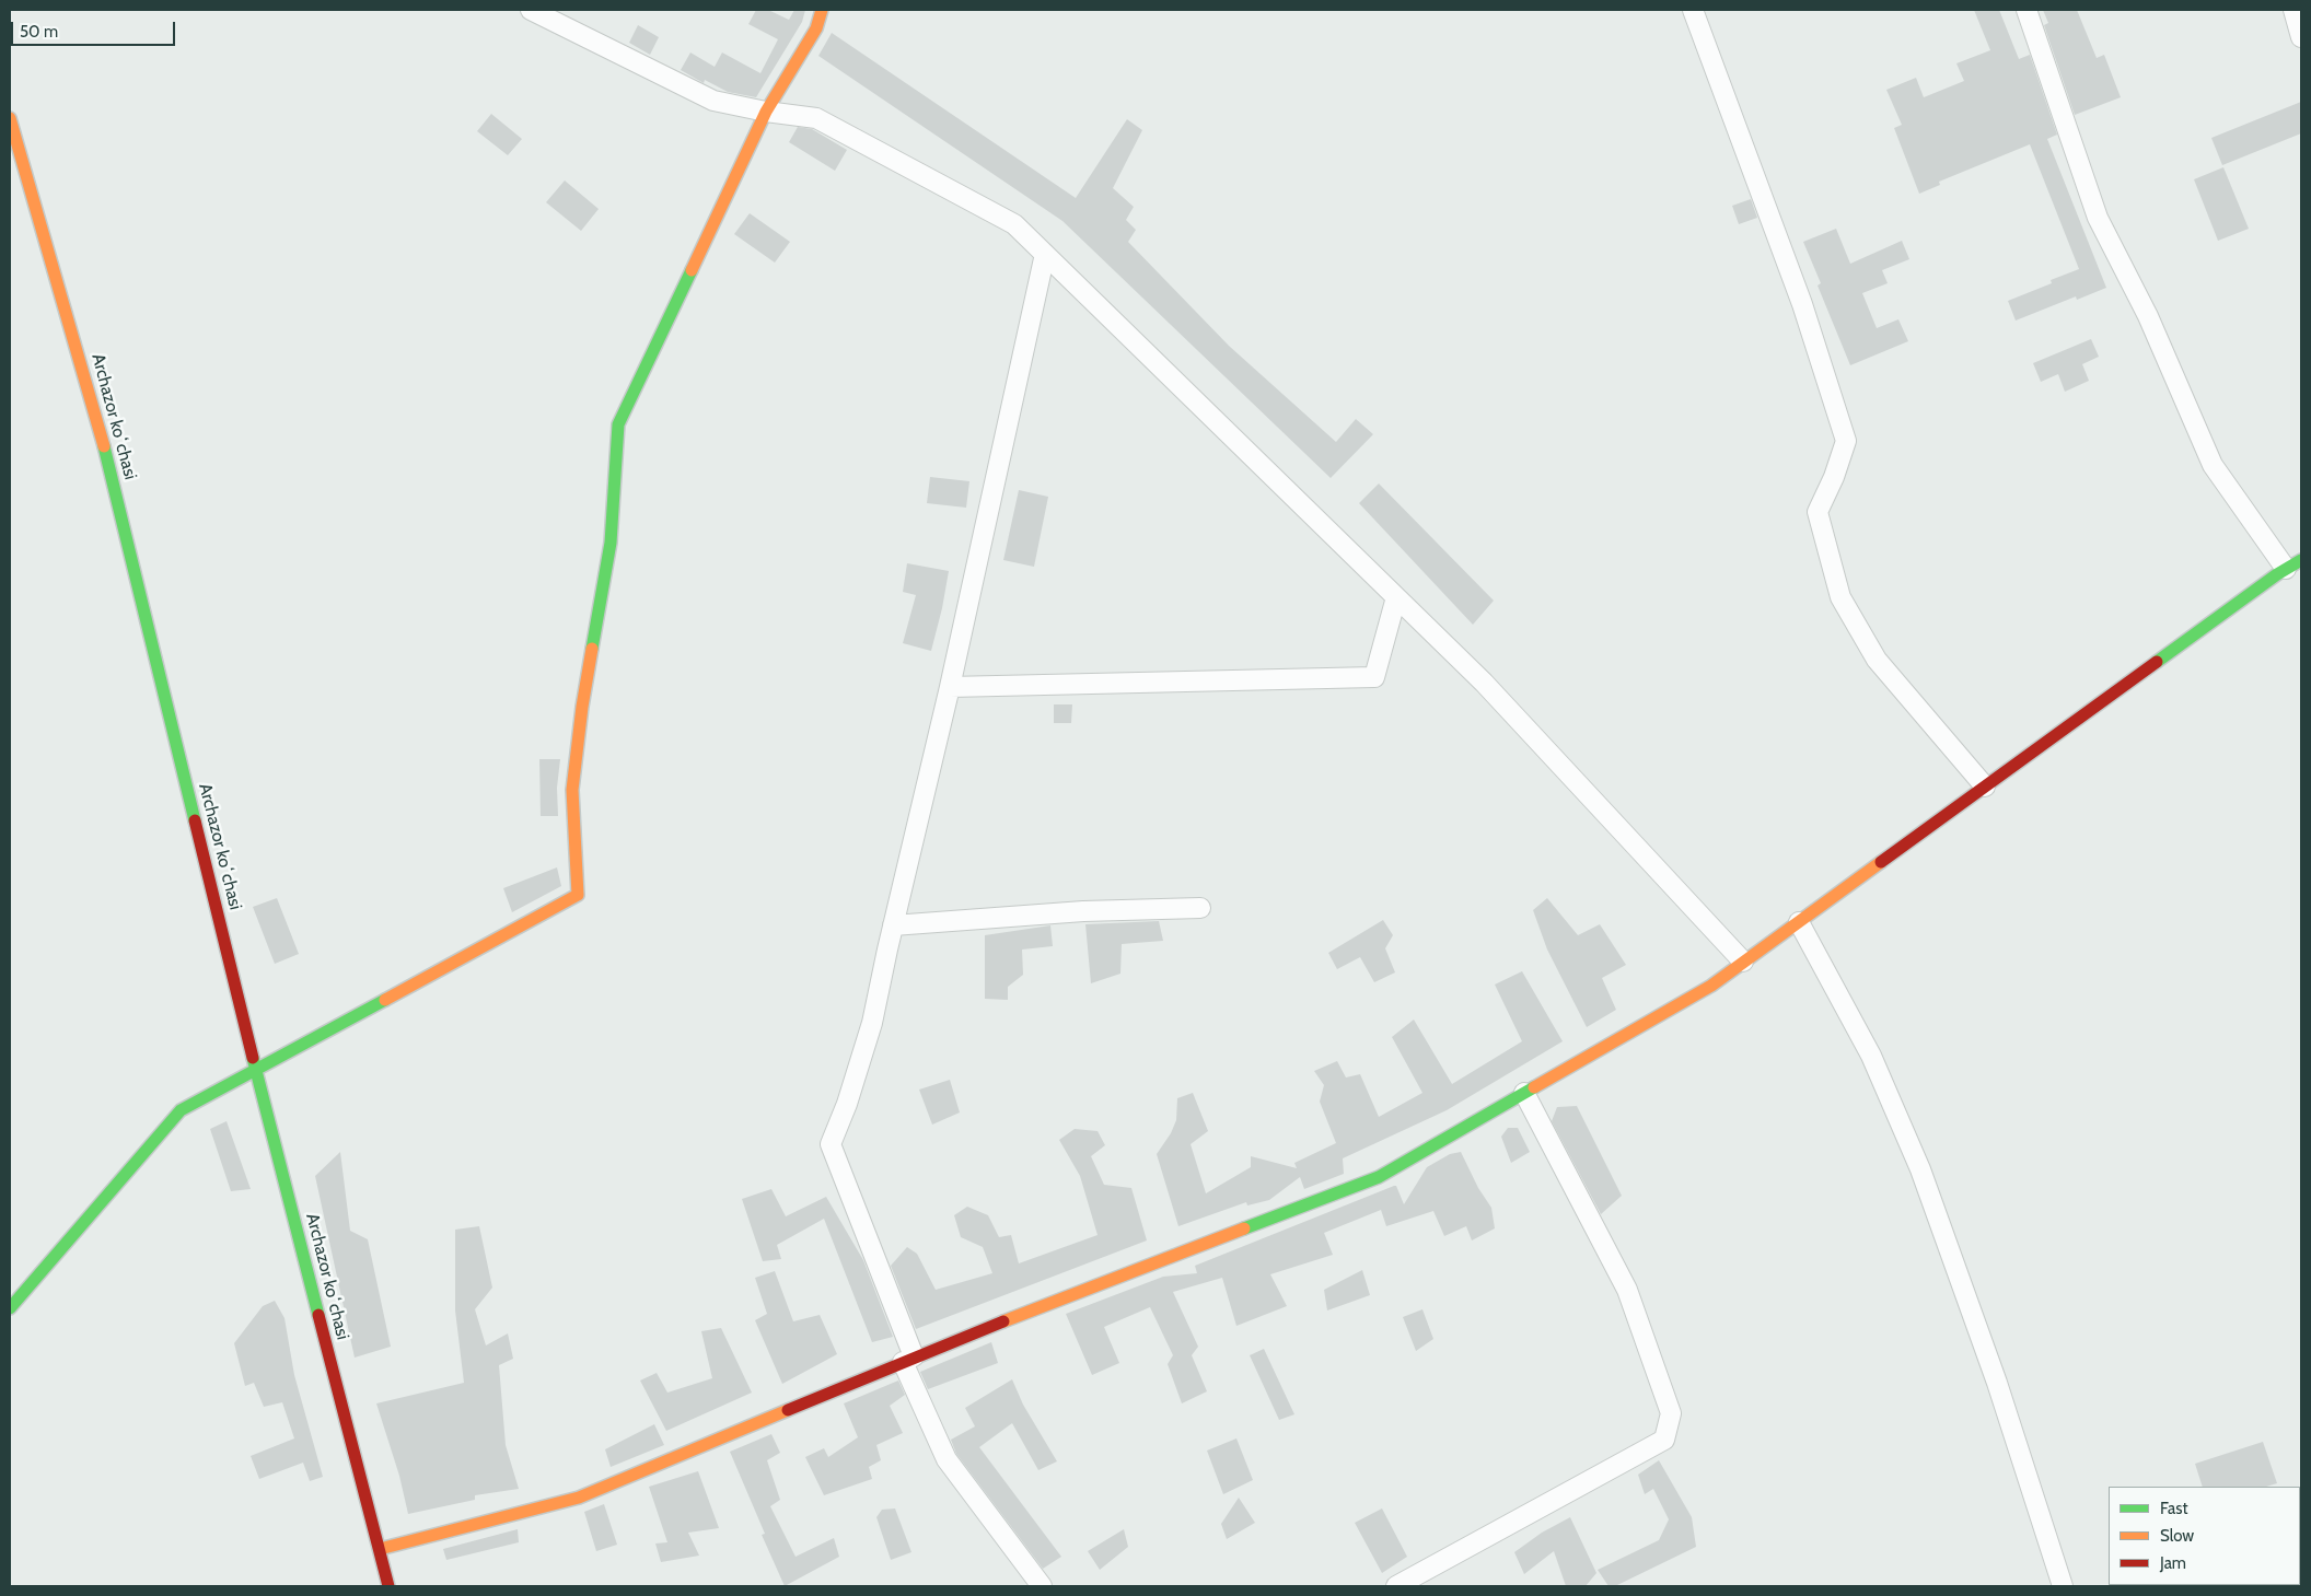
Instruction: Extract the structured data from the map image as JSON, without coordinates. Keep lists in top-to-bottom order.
{
  "streets": {
    "street": ["Archazor koʻchasi"]
  },
  "legend": ["Fast", "Slow", "Jam"],
  "scale_bar": "50 m"
}
